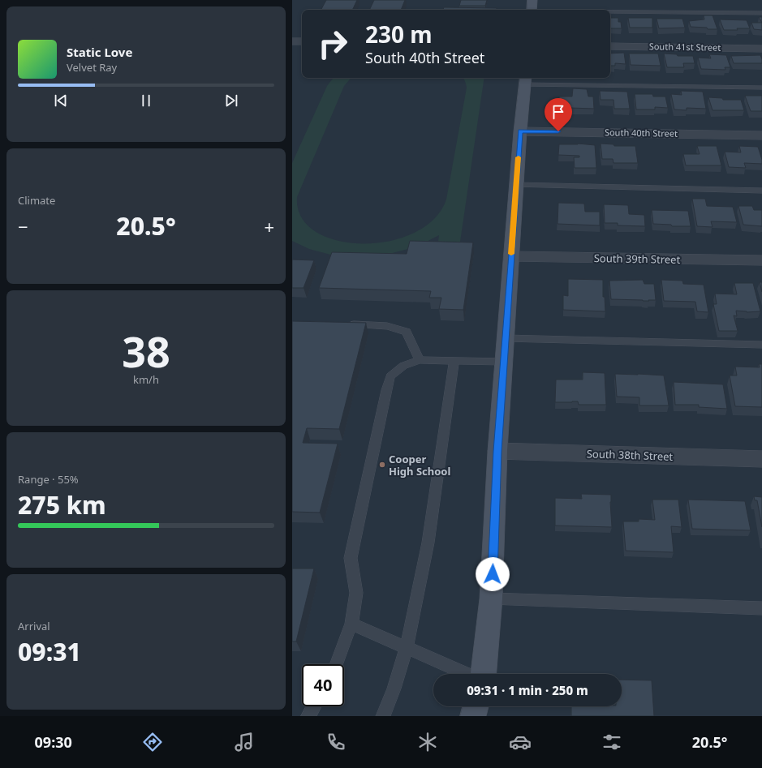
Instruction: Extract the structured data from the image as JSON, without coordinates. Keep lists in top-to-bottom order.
{
  "streets": {
    "street": [
      "South 41st Street",
      "South 40th Street",
      "South 39th Street",
      "South 38th Street"
    ]
  },
  "places": ["Cooper High School"],
  "page": {
    "turn": ["230 m", "South 40th Street"],
    "song": ["Static Love", "Velvet Ray"],
    "tile": [
      "Climate",
      ["38", "km/h"],
      ["Range · 55%", "275 km"],
      ["Arrival", "09:31"]
    ],
    "heat": ["−", "20.5°", "+"],
    "limit": "40",
    "trip": "09:31 · 1 min · 250 m",
    "tabs": ["09:30", "20.5°"]
  }
}
